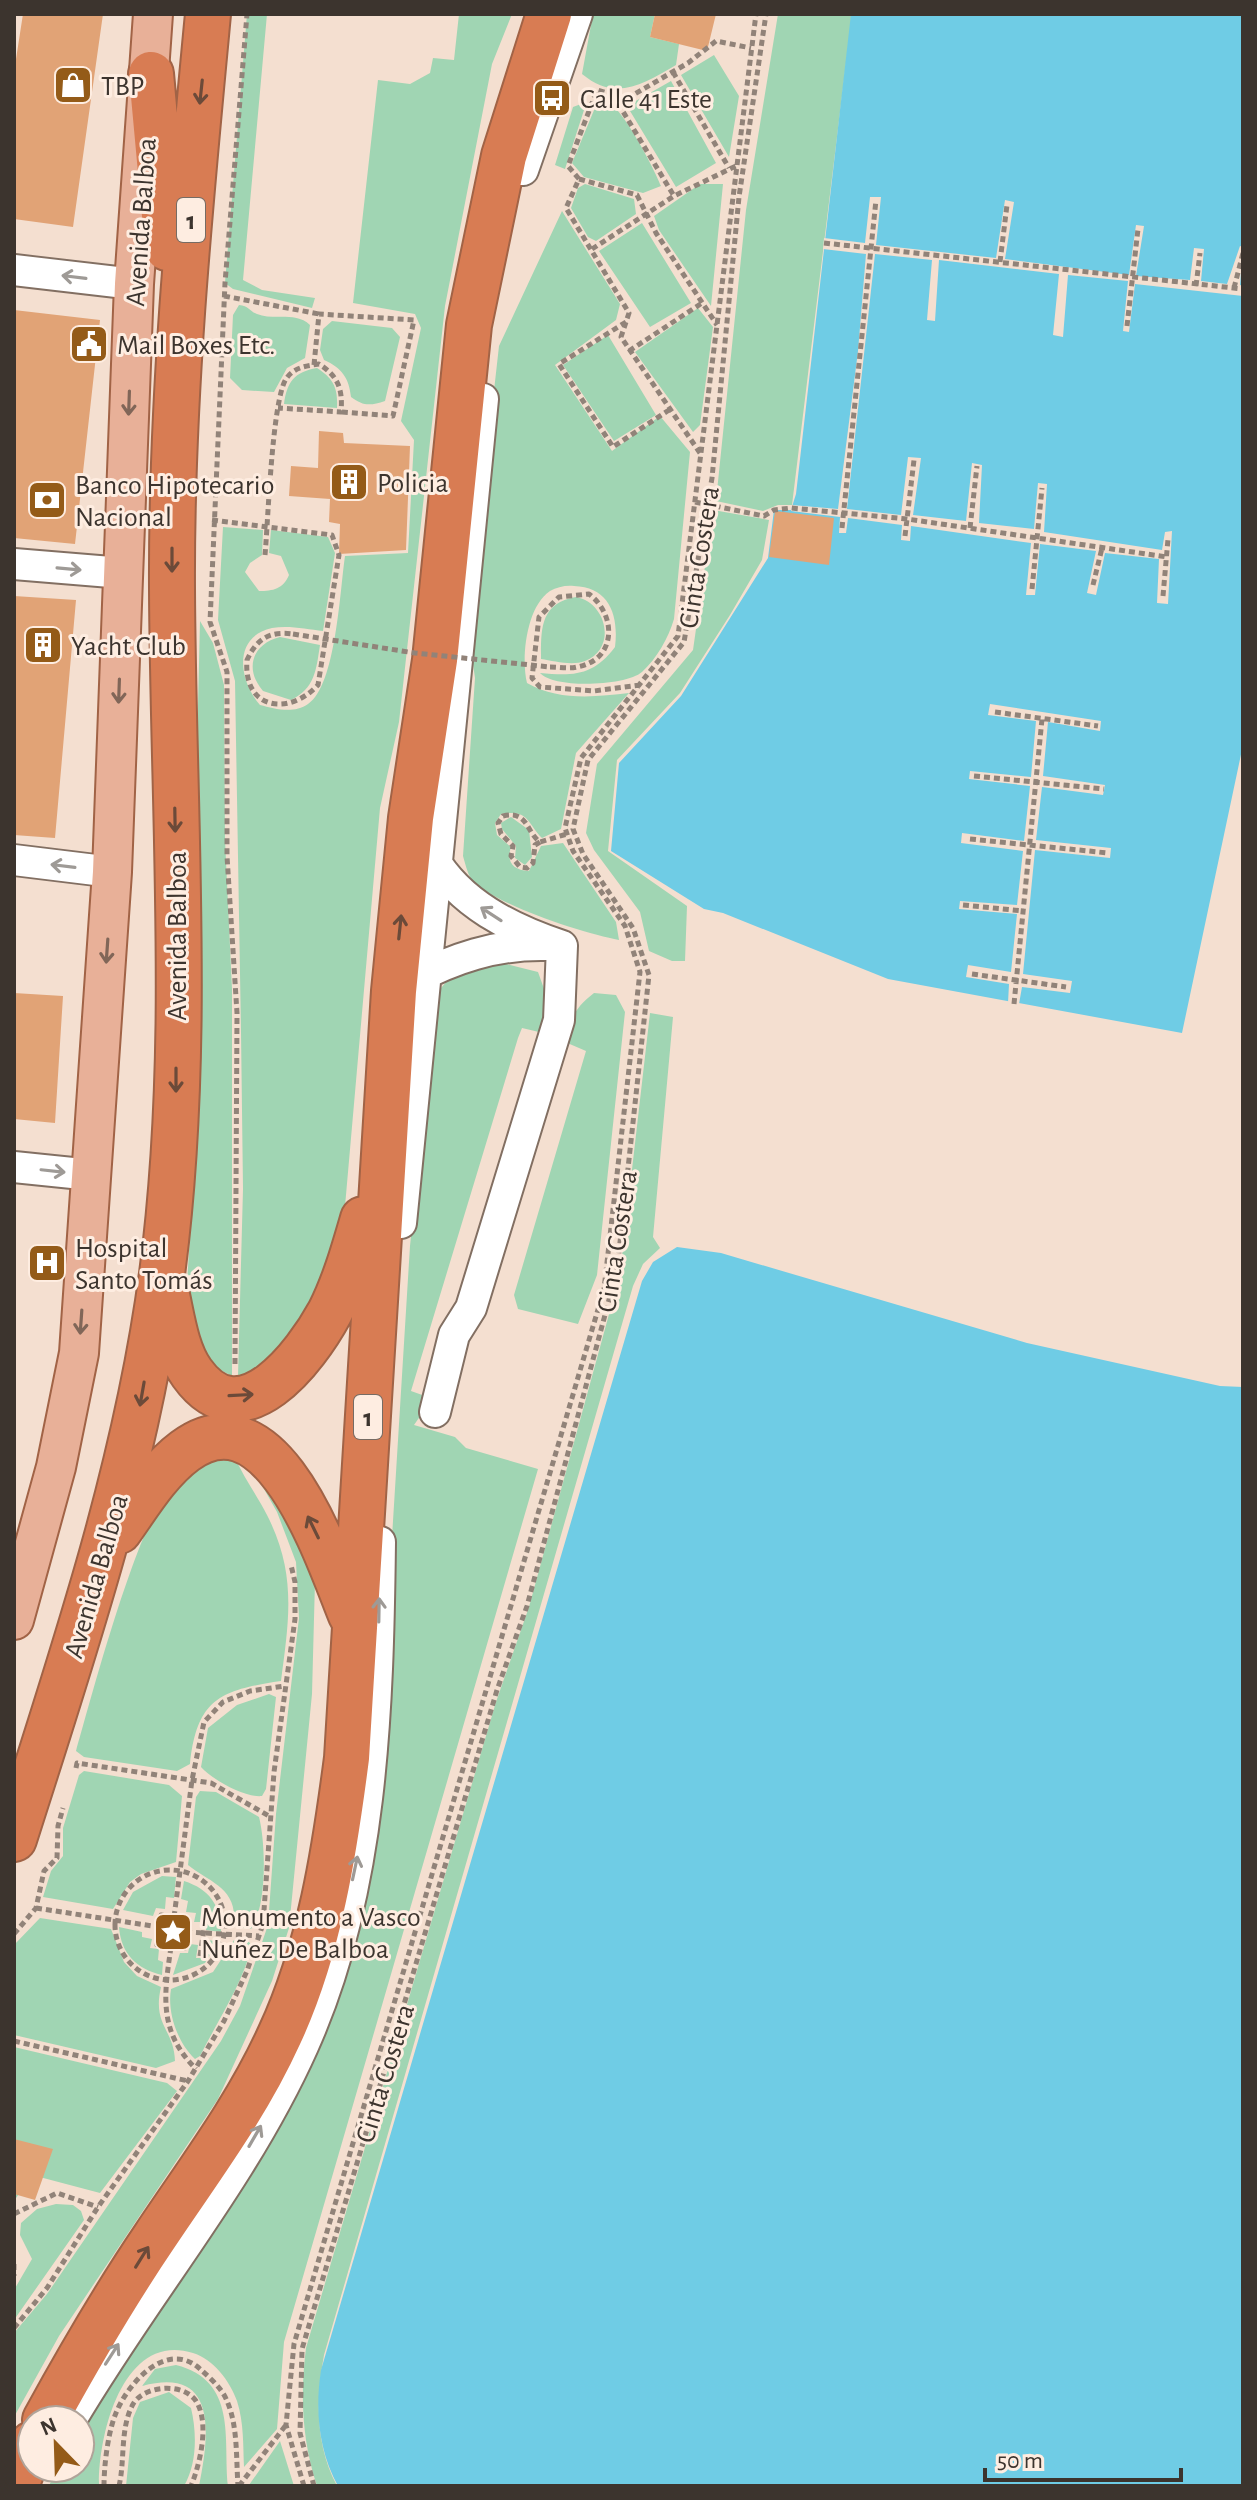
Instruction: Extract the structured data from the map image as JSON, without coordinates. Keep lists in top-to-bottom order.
{
  "streets": {
    "highway": ["1", "Avenida Balboa"],
    "path": ["Cinta Costera"]
  },
  "one_way": ["Avenida Balboa"],
  "places": {
    "shop": ["TBP"],
    "bus stop": ["Calle 41 Este"],
    "public building": ["Mail Boxes Etc."],
    "building": ["Policia", "Yacht Club"],
    "bank": ["Banco Hipotecario Nacional"],
    "hospital": ["Hospital Santo Tomás"],
    "place": ["Monumento a Vasco Nuñez De Balboa"]
  },
  "scale_bar": "50 m",
  "north": "top left"
}
